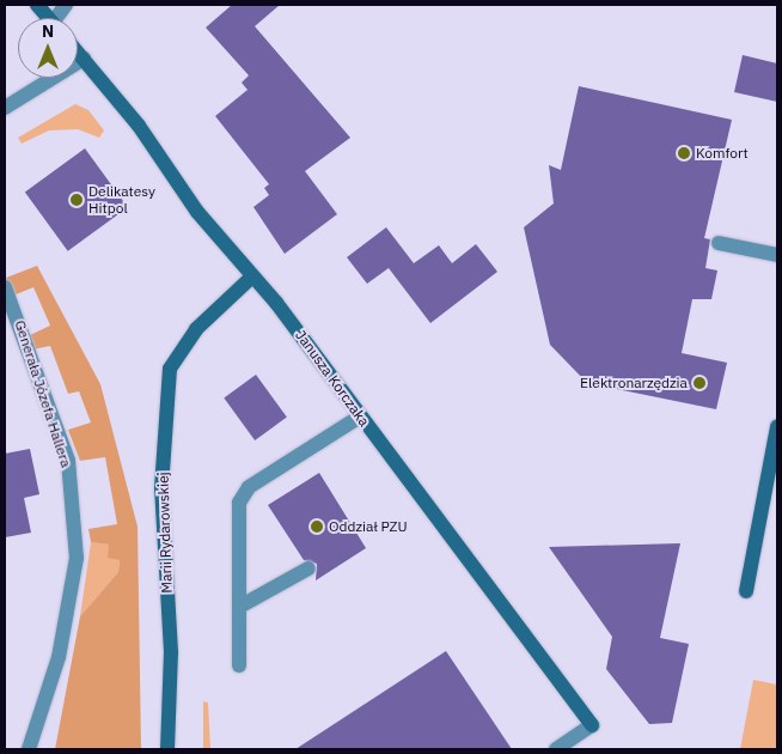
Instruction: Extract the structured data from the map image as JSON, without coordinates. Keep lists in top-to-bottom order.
{
  "streets": {
    "street": ["Janusza Korczaka", "Generała Józefa Hallera", "Marii Rydarowskiej"]
  },
  "crossings": [
    ["Janusza Korczaka", "Marii Rydarowskiej"]
  ],
  "places": [
    "Komfort",
    "Delikatesy Hitpol",
    "Elektronarzędzia",
    "Oddział PZU"
  ],
  "north": "top"
}
